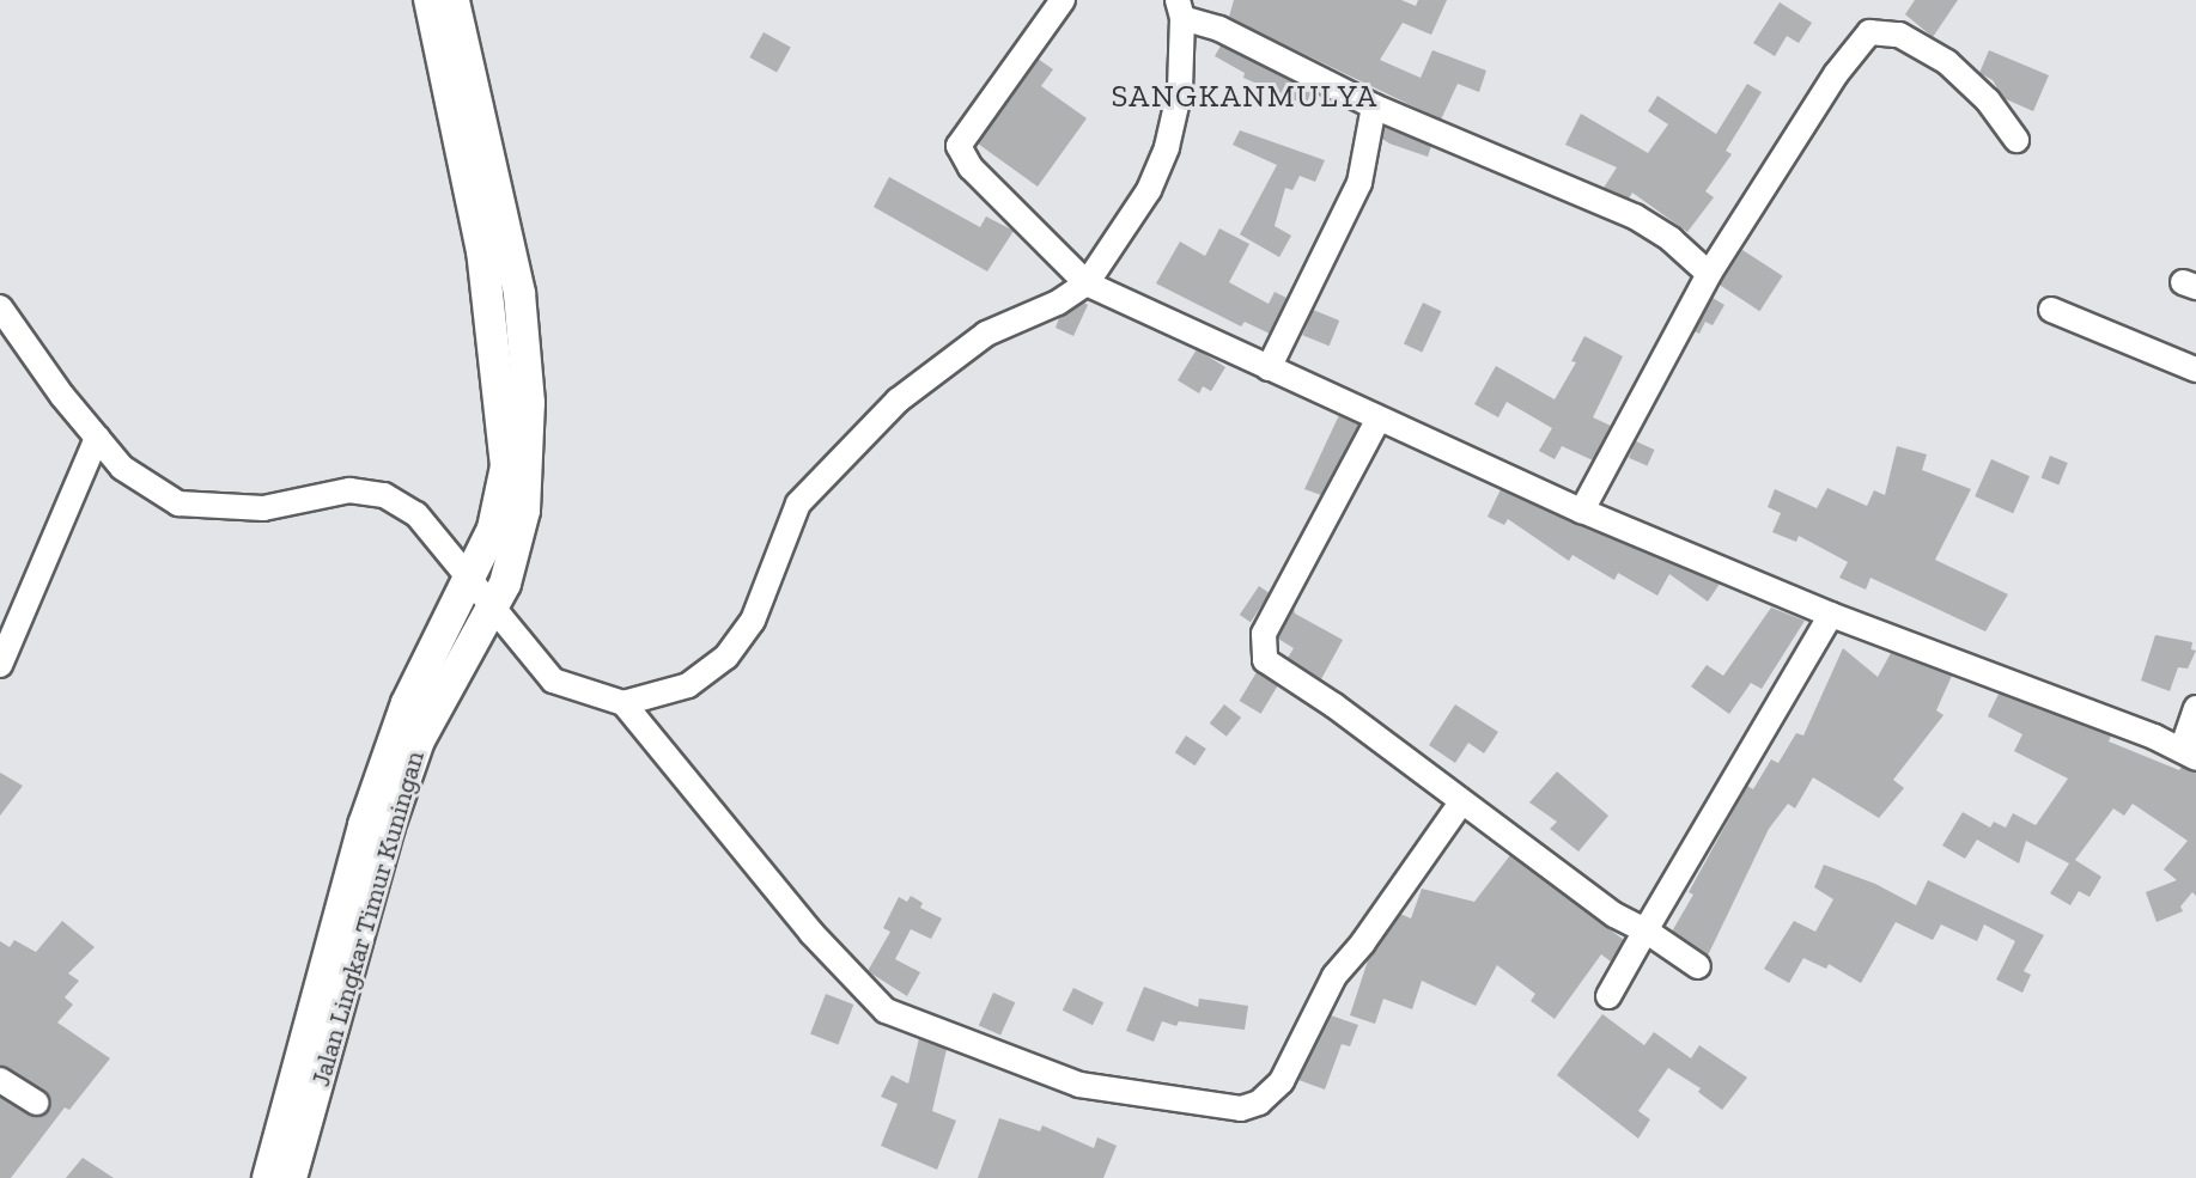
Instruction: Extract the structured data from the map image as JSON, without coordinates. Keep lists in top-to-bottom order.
{
  "streets": {
    "main road": ["Jalan Lingkar Timur Kuningan"]
  },
  "districts": ["SANGKANMULYA"]
}
